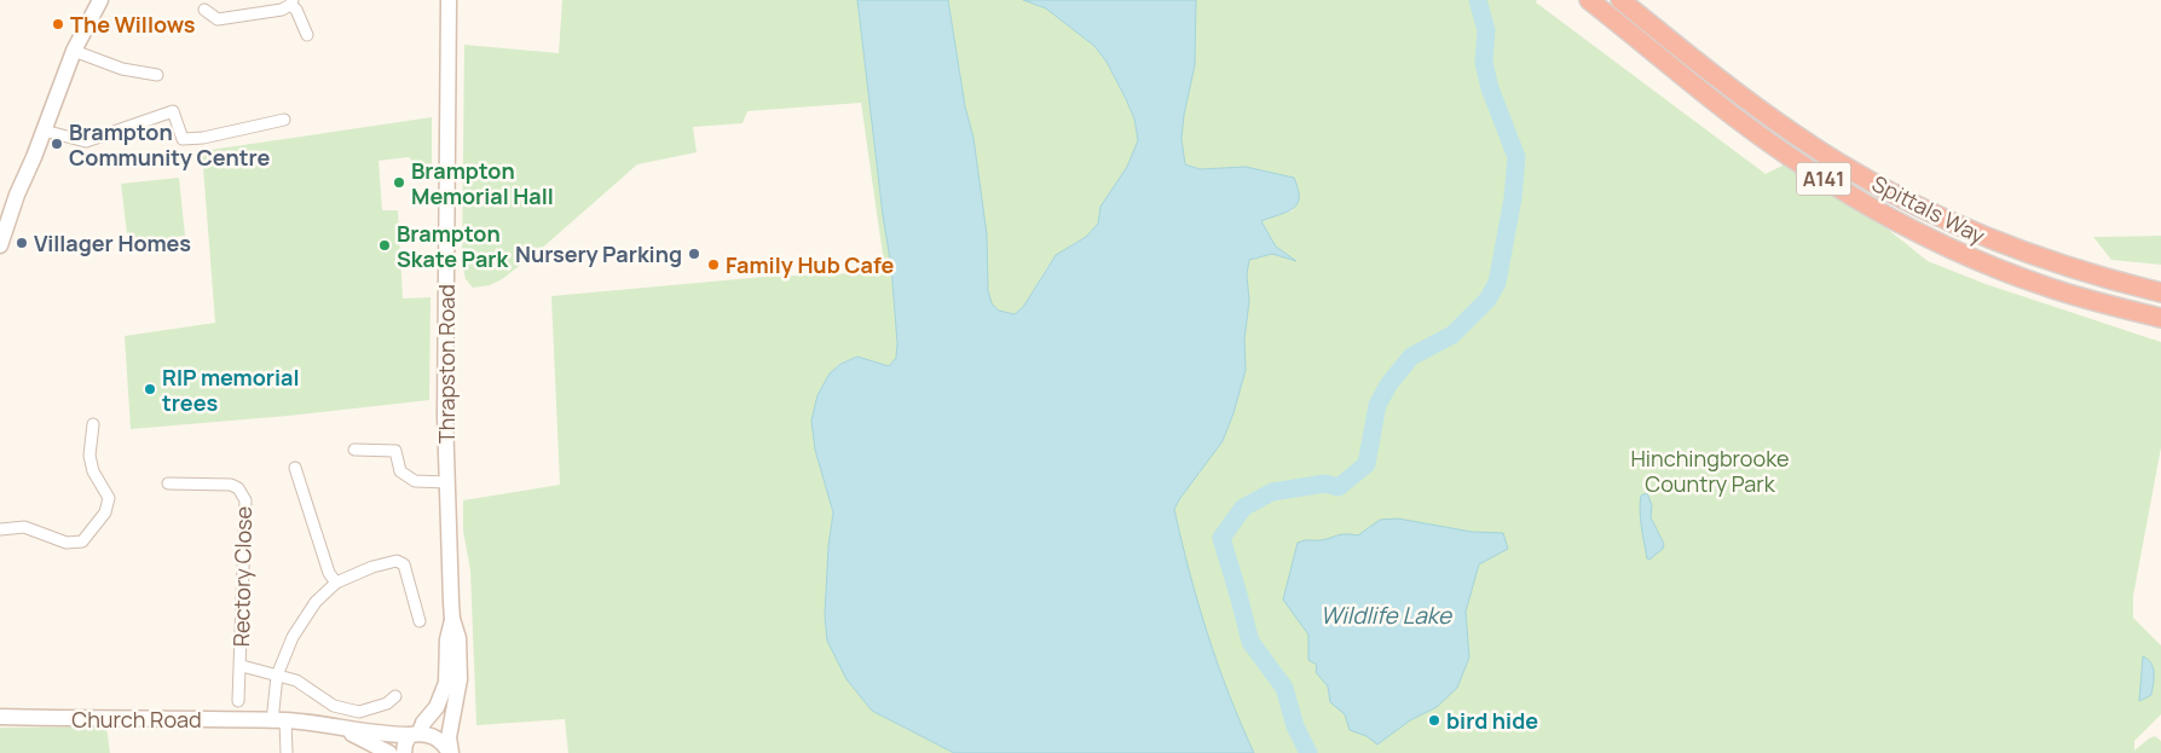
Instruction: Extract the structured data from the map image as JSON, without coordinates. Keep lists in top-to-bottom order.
{
  "streets": {
    "highway": ["A141", "Spittals Way"],
    "main road": ["Thrapston Road", "Church Road"],
    "street": ["Rectory Close"]
  },
  "water": ["Wildlife Lake"],
  "parks": ["Hinchingbrooke Country Park"],
  "places": [
    "The Willows",
    "Brampton Community Centre",
    "Brampton Memorial Hall",
    "Villager Homes",
    "Brampton Skate Park",
    "Nursery Parking",
    "Family Hub Cafe",
    "RIP memorial trees",
    "bird hide"
  ]
}
